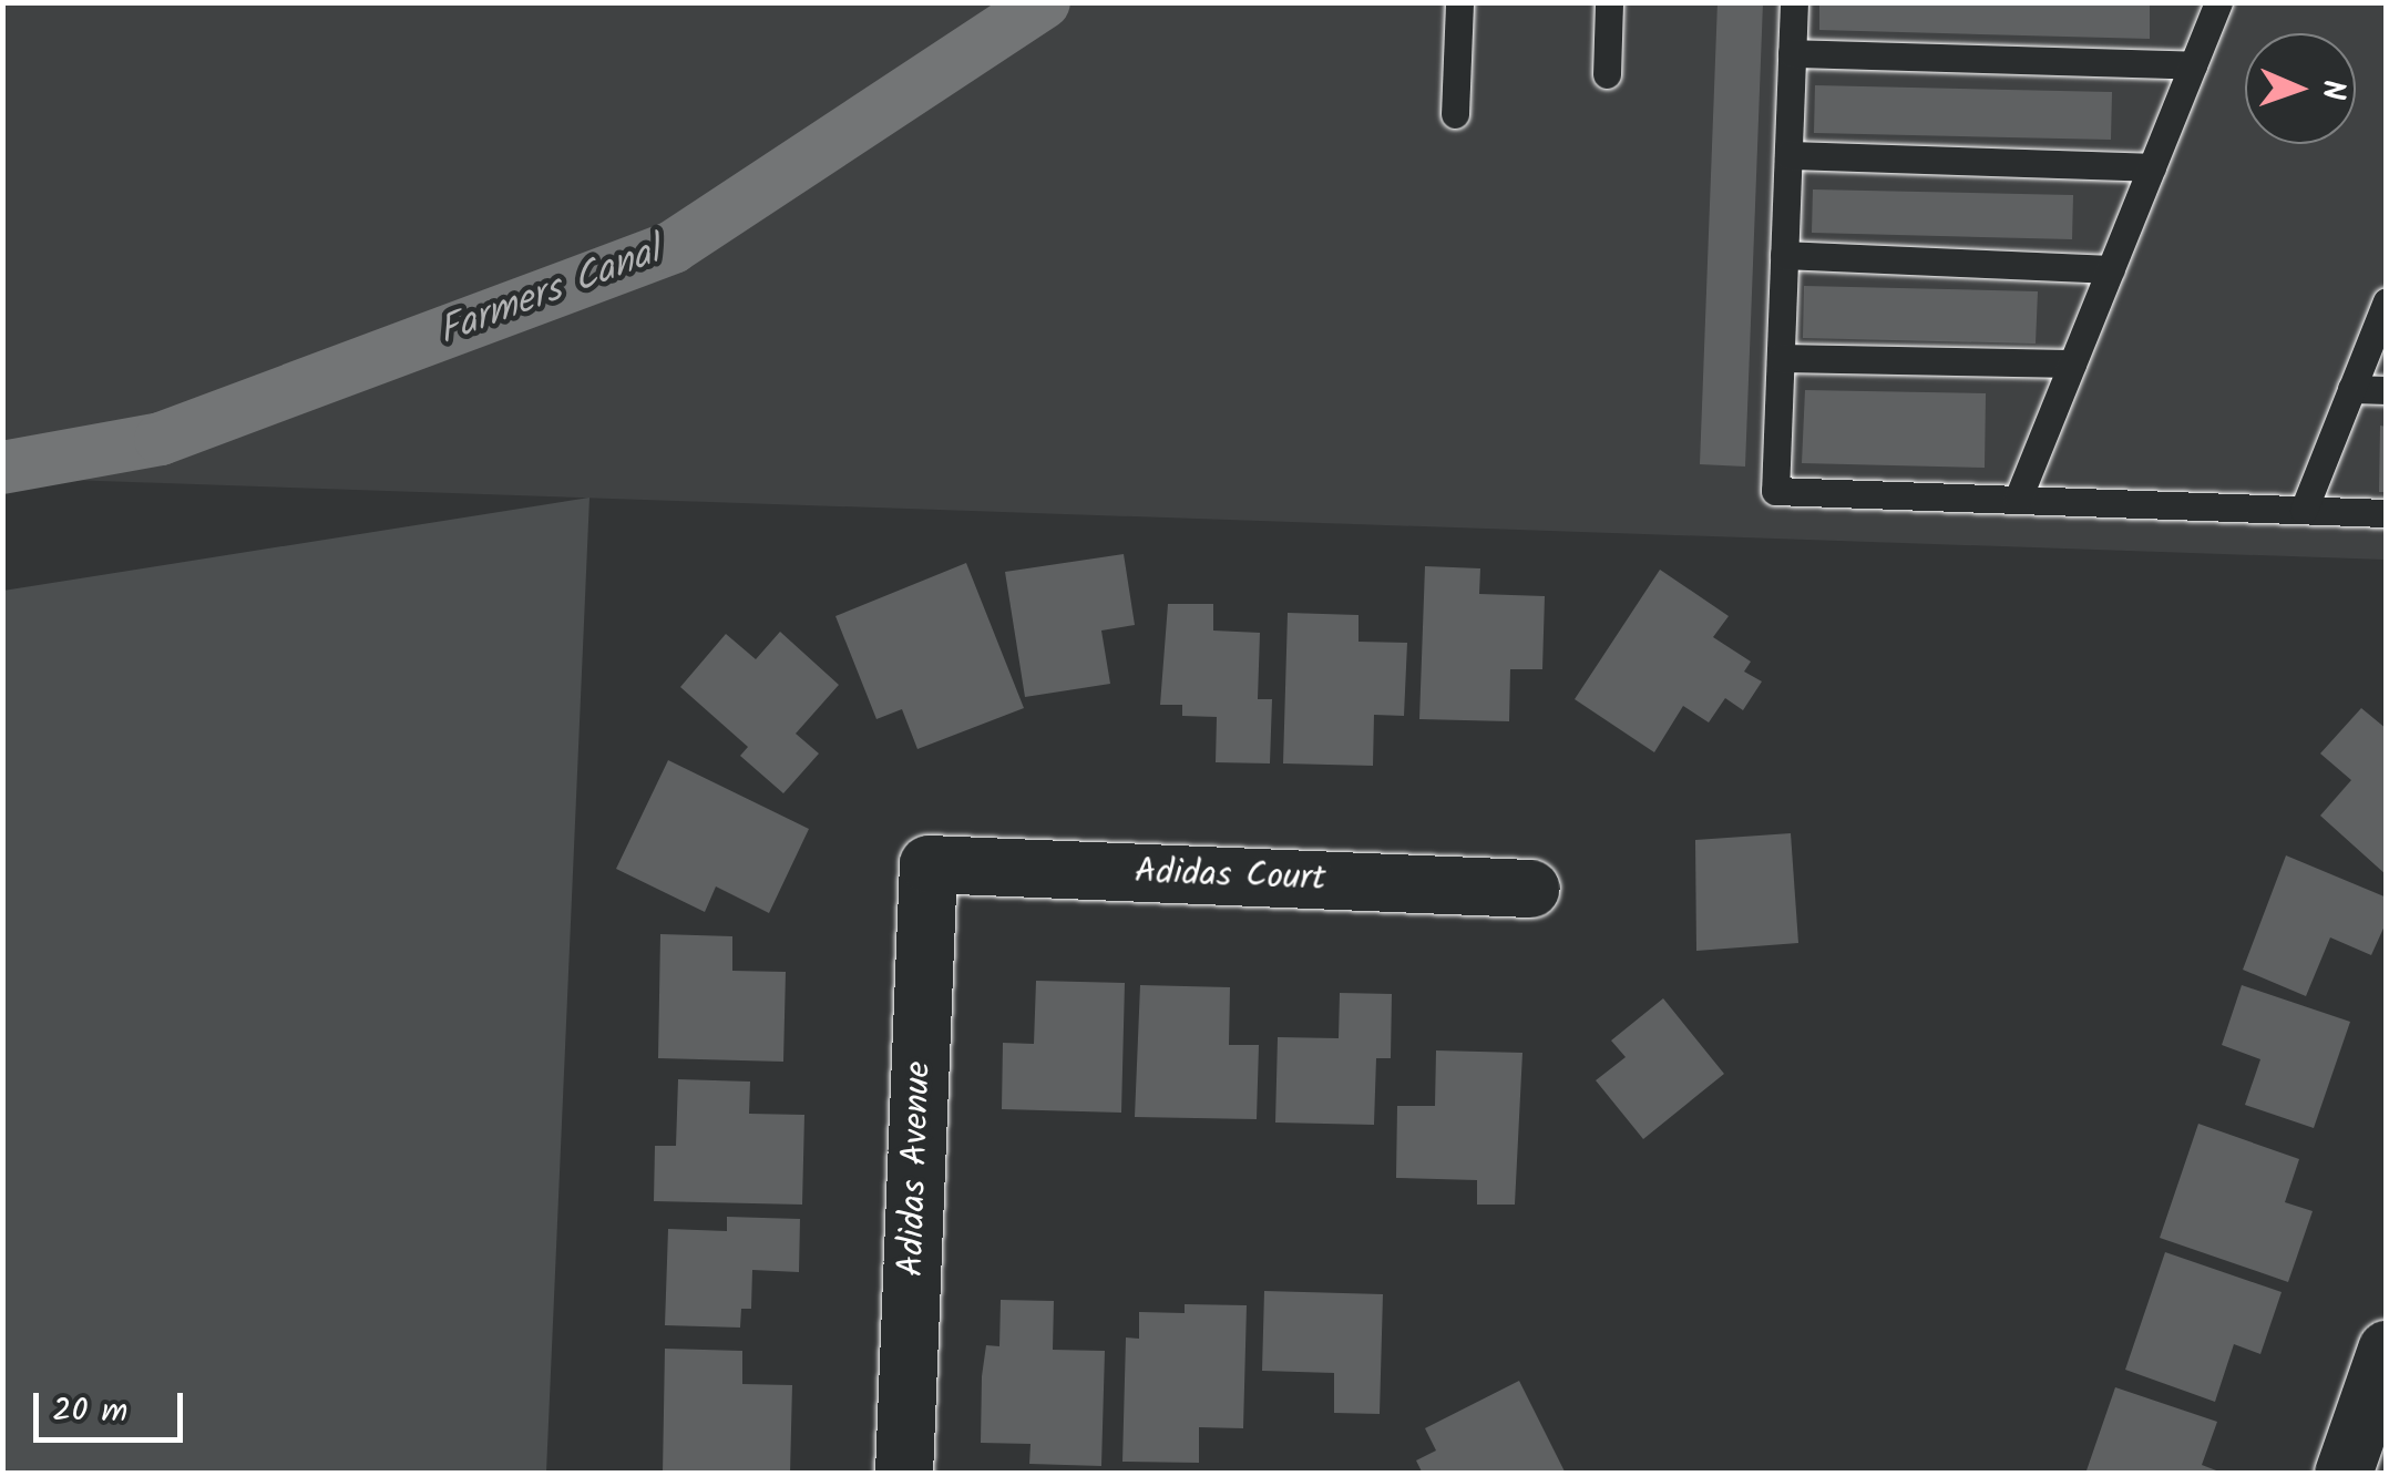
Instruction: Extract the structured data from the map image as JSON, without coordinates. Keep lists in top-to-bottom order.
{
  "streets": {
    "street": ["Adidas Court", "Adidas Avenue"]
  },
  "crossings": [
    ["Adidas Court", "Adidas Avenue"]
  ],
  "water": ["Farmers Canal"],
  "scale_bar": "20 m",
  "north": "right"
}
